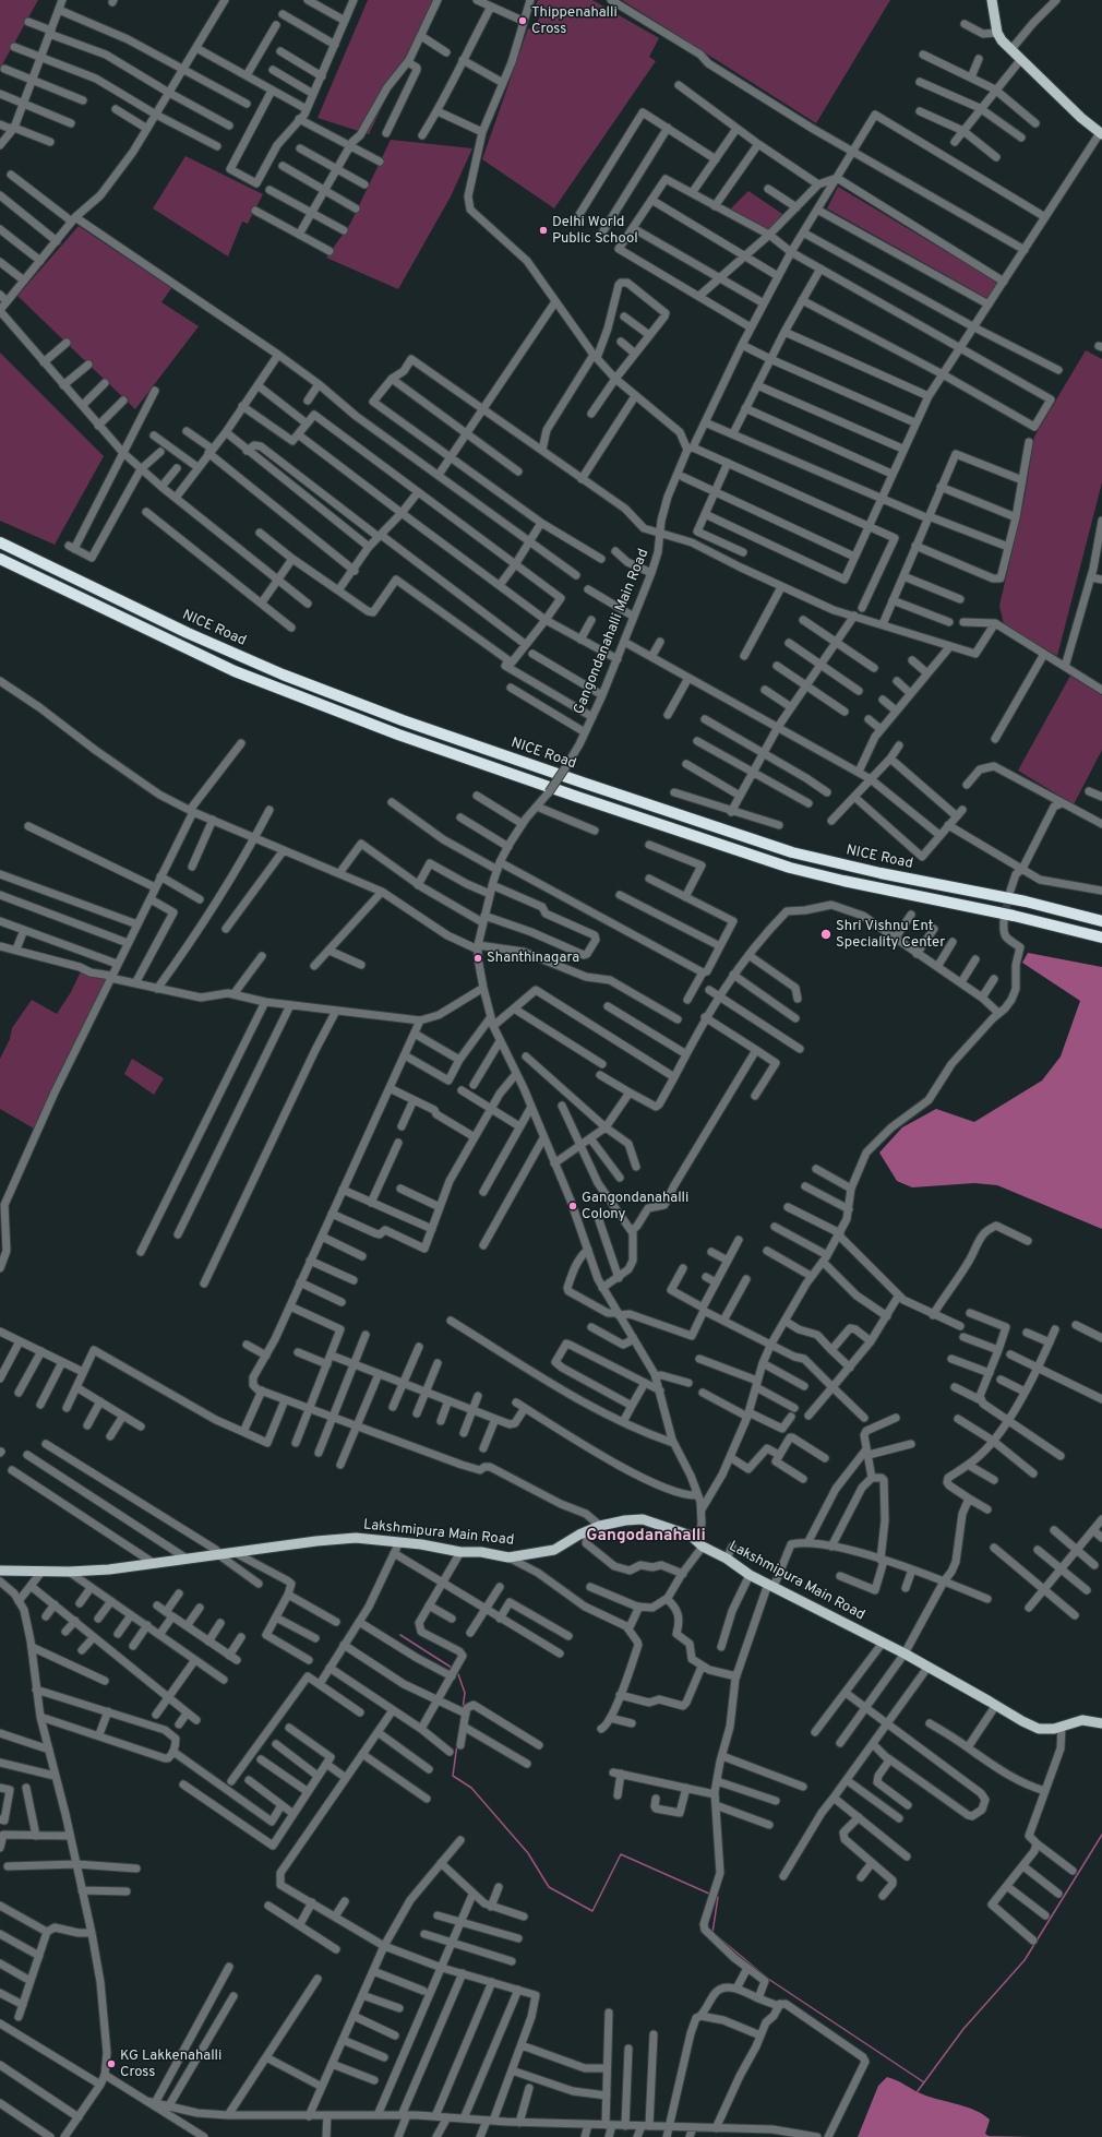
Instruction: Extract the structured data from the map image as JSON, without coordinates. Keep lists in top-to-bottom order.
{
  "streets": {
    "highway": ["NICE Road"],
    "main road": ["Lakshmipura Main Road"],
    "street": ["Gangondanahalli Main Road"]
  },
  "districts": ["Gangodanahalli"],
  "places": [
    "Thippenahalli Cross",
    "Delhi World Public School",
    "Shri Vishnu Ent Speciality Center",
    "Shanthinagara",
    "Gangondanahalli Colony",
    "KG Lakkenahalli Cross"
  ]
}
